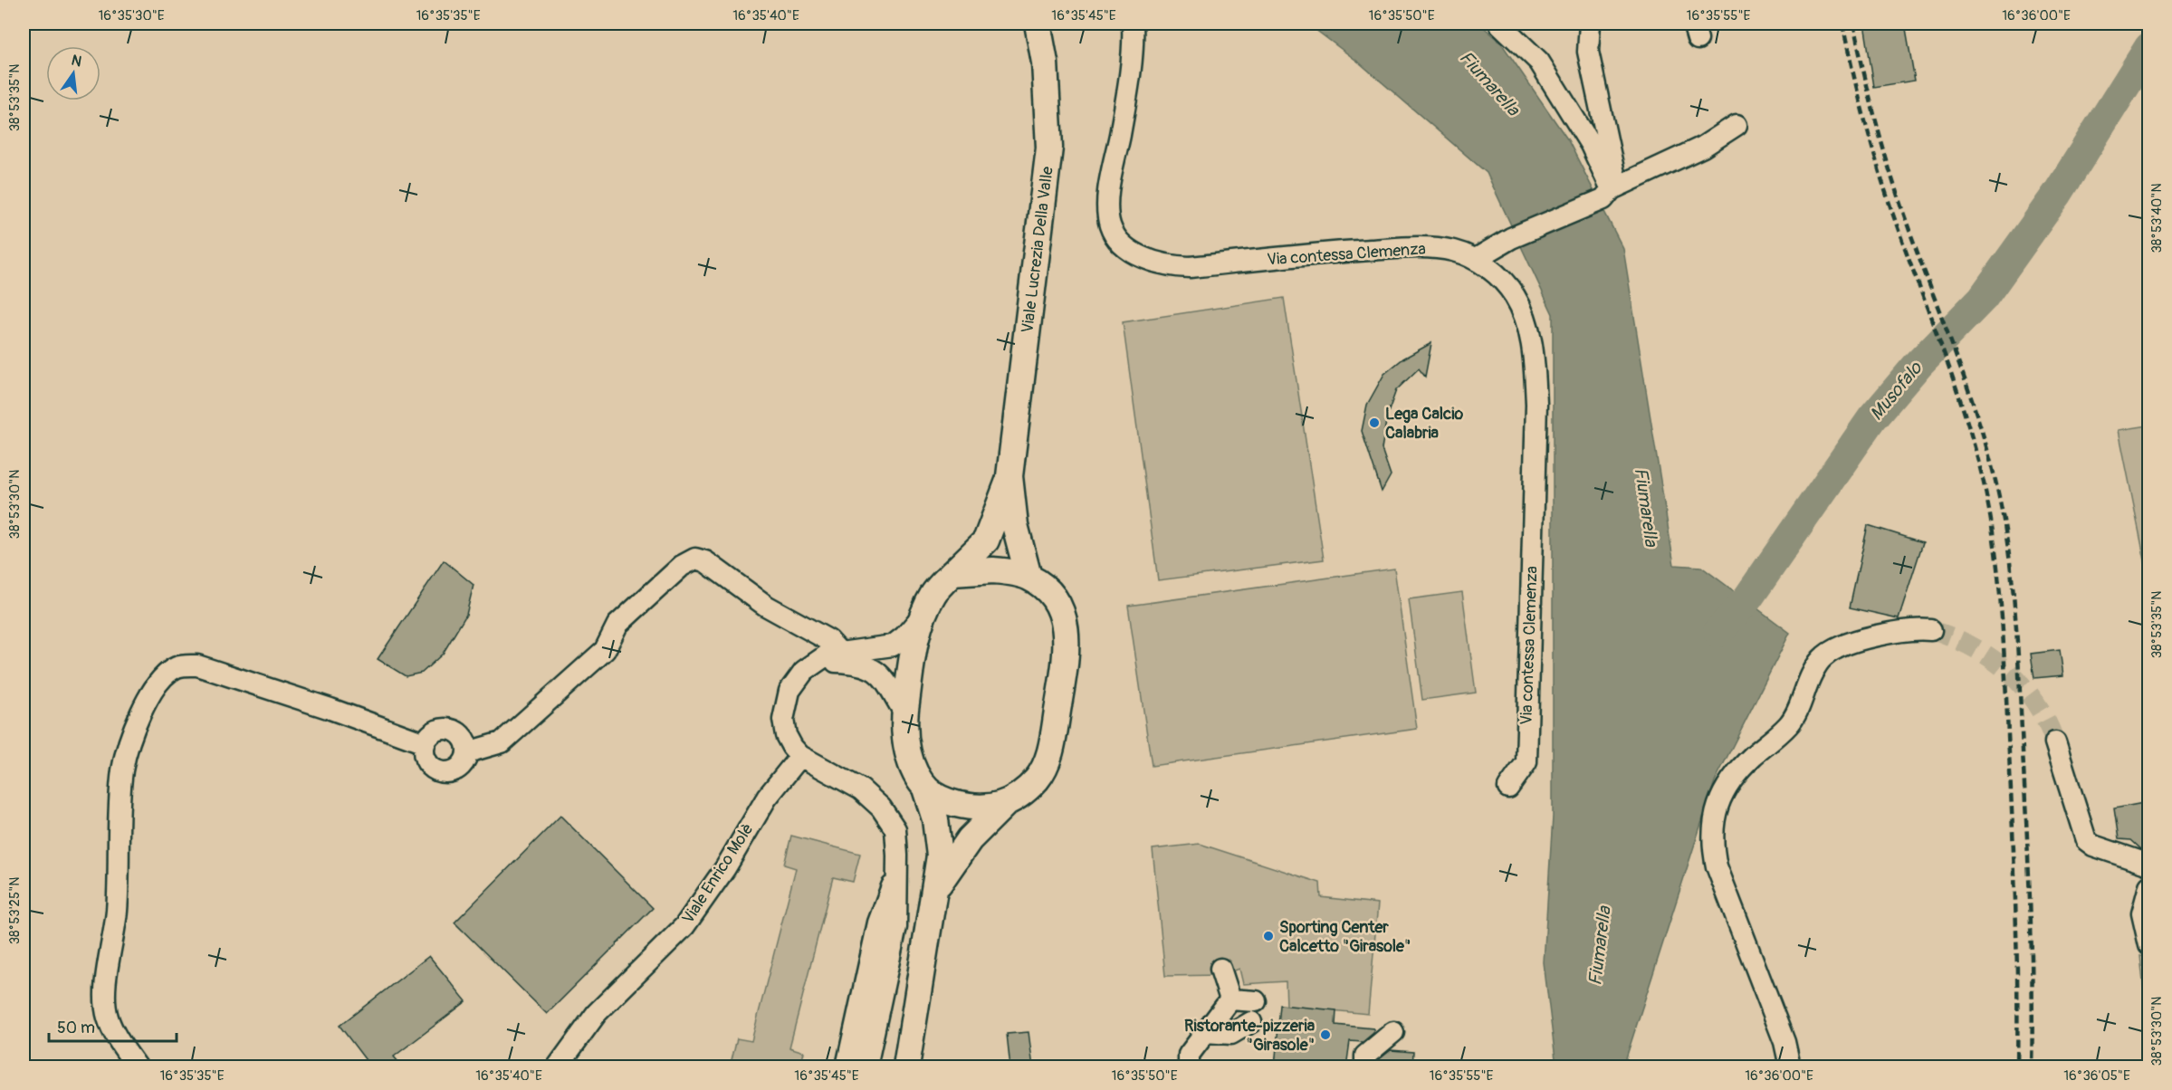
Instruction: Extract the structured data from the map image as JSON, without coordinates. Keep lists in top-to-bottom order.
{
  "streets": {
    "main road": ["Viale Lucrezia Della Valle"],
    "street": ["Via contessa Clemenza", "Viale Enrico Molè"]
  },
  "water": ["Fiumarella", "Musofalo"],
  "places": ["Lega Calcio Calabria", "Sporting Center Calcetto \"Girasole\"", "Ristorante-pizzeria \"Girasole\""],
  "scale_bar": "50 m",
  "north": "top",
  "coordinates": [
    "16°35'30\"E",
    "16°35'35\"E",
    "16°35'40\"E",
    "16°35'45\"E",
    "16°35'50\"E",
    "16°35'55\"E",
    "16°36'00\"E",
    "38°53'35\"N",
    "38°53'40\"N",
    "38°53'30\"N",
    "38°53'25\"N",
    "16°36'05\"E"
  ]
}
